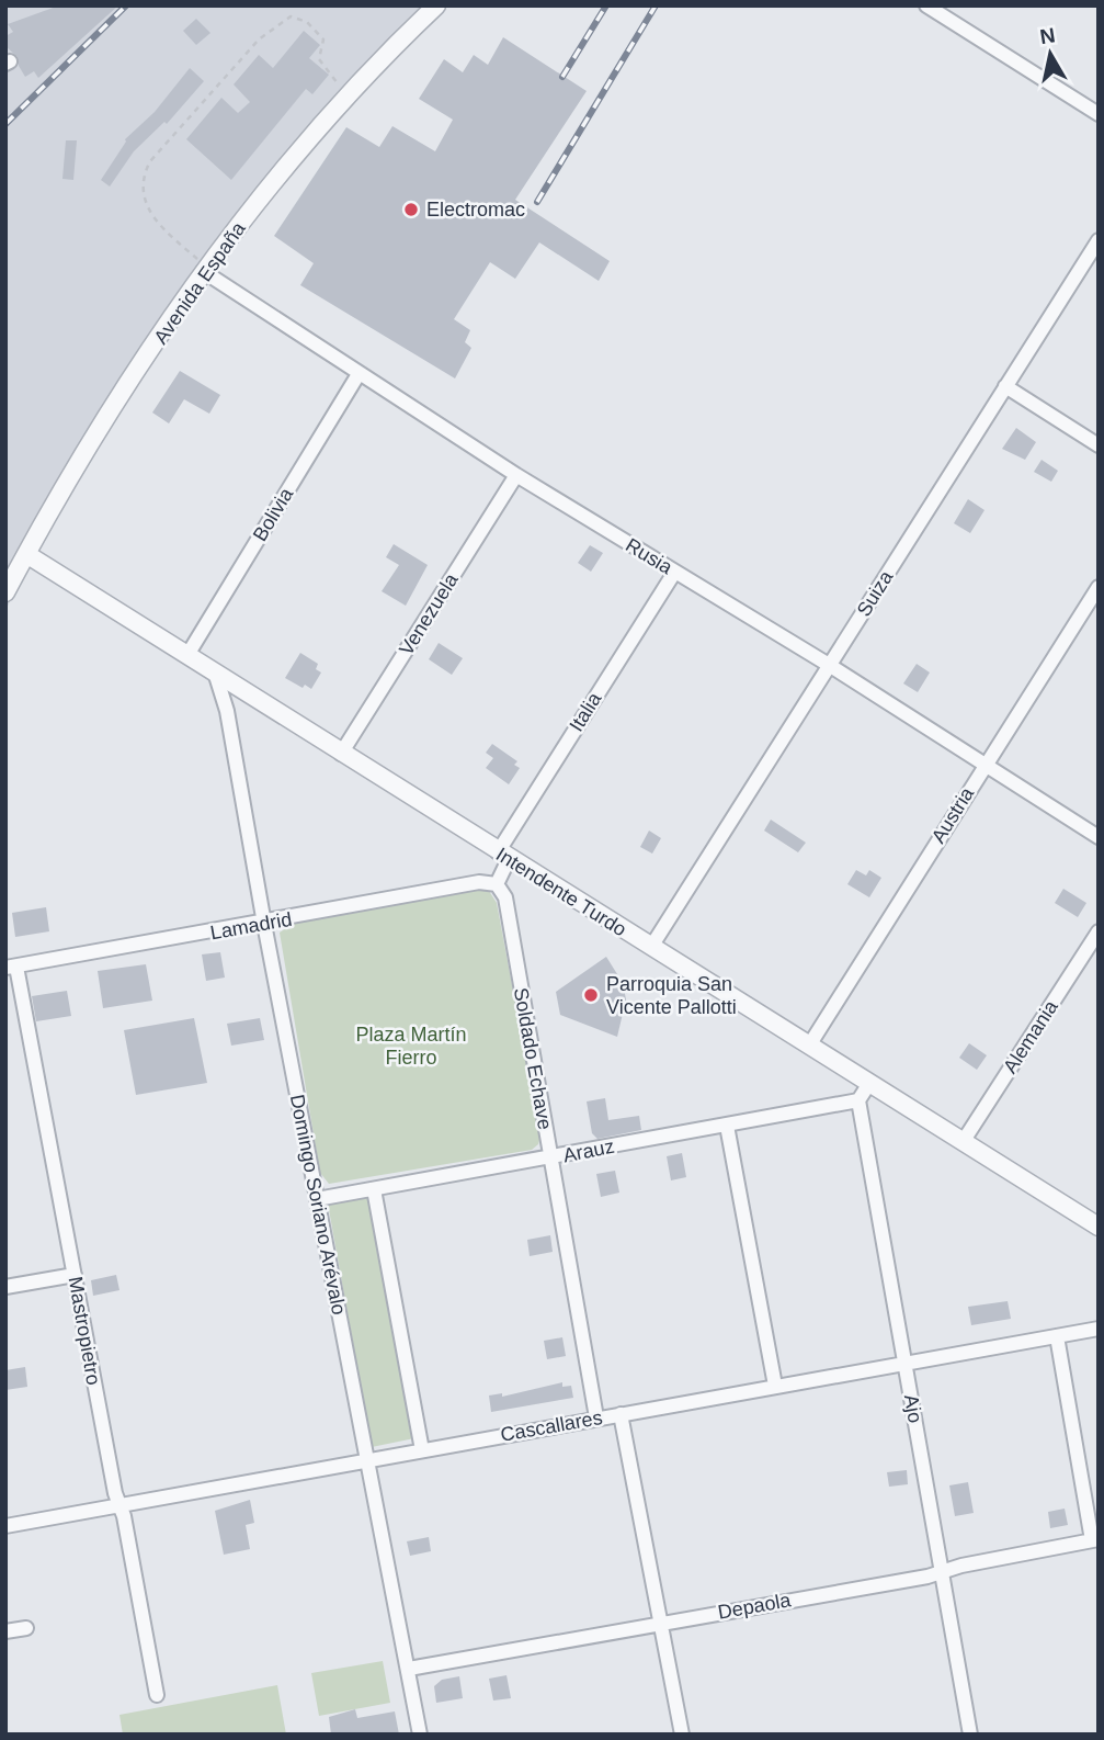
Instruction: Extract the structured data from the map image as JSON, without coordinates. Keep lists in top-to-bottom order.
{
  "streets": {
    "street": [
      "Avenida España",
      "Bolivia",
      "Rusia",
      "Suiza",
      "Venezuela",
      "Italia",
      "Austria",
      "Intendente Turdo",
      "Lamadrid",
      "Alemania",
      "Soldado Echave",
      "Arauz",
      "Domingo Soriano Arévalo",
      "Mastropietro",
      "Ajo",
      "Cascallares",
      "Depaola"
    ]
  },
  "crossings": [
    ["Avenida España", "Rusia"],
    ["Avenida España", "Intendente Turdo"],
    ["Bolivia", "Rusia"],
    ["Bolivia", "Intendente Turdo"],
    ["Rusia", "Suiza"],
    ["Rusia", "Venezuela"],
    ["Rusia", "Italia"],
    ["Rusia", "Austria"],
    ["Suiza", "Intendente Turdo"],
    ["Venezuela", "Intendente Turdo"],
    ["Italia", "Intendente Turdo"],
    ["Italia", "Lamadrid"],
    ["Italia", "Soldado Echave"],
    ["Austria", "Intendente Turdo"],
    ["Intendente Turdo", "Alemania"],
    ["Intendente Turdo", "Arauz"],
    ["Intendente Turdo", "Domingo Soriano Arévalo"],
    ["Intendente Turdo", "Ajo"],
    ["Lamadrid", "Soldado Echave"],
    ["Lamadrid", "Domingo Soriano Arévalo"],
    ["Lamadrid", "Mastropietro"],
    ["Soldado Echave", "Arauz"],
    ["Soldado Echave", "Cascallares"],
    ["Arauz", "Domingo Soriano Arévalo"],
    ["Arauz", "Ajo"],
    ["Domingo Soriano Arévalo", "Cascallares"],
    ["Domingo Soriano Arévalo", "Depaola"],
    ["Mastropietro", "Cascallares"],
    ["Ajo", "Cascallares"],
    ["Ajo", "Depaola"]
  ],
  "parks": ["Plaza Martín Fierro"],
  "places": ["Electromac", "Parroquia San Vicente Pallotti"],
  "north": "top"
}
